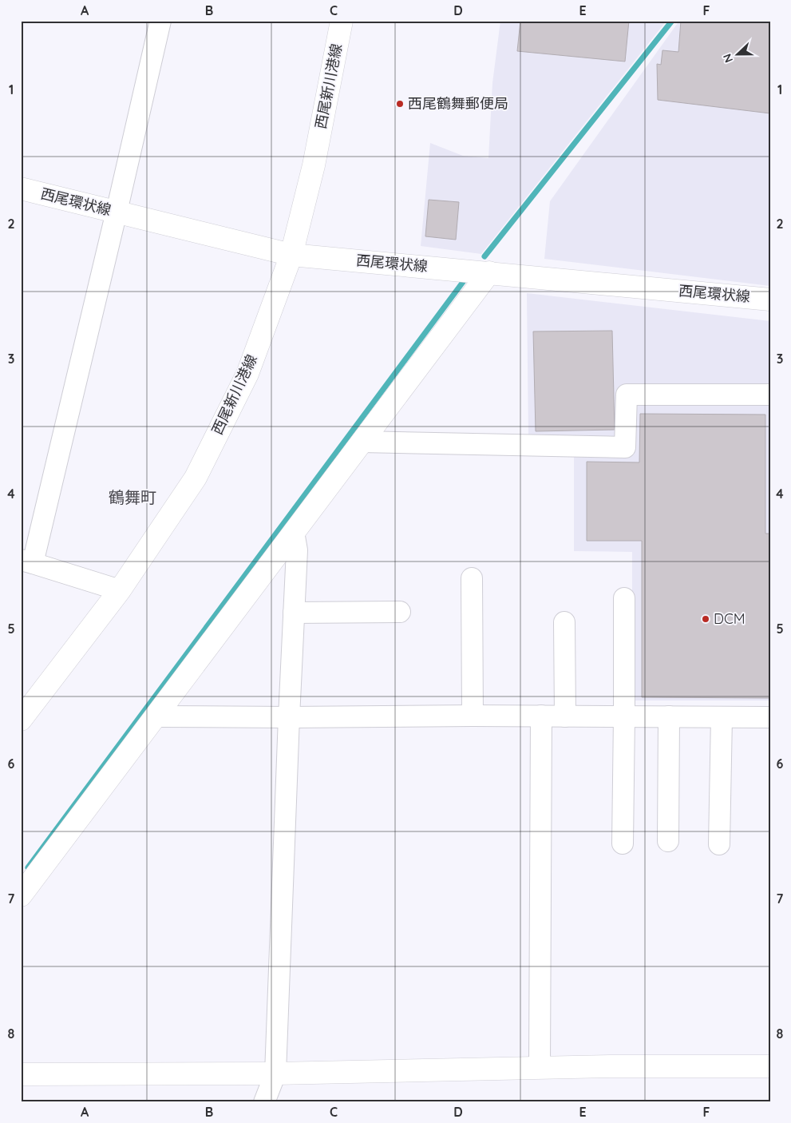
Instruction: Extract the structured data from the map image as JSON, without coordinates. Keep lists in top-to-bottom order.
{
  "streets": {
    "main road": ["西尾新川港線", "西尾環状線"]
  },
  "crossings": [
    ["西尾新川港線", "西尾環状線"]
  ],
  "districts": ["鶴舞町"],
  "places": ["西尾鶴舞郵便局", "DCM"],
  "north": "left",
  "grid": {
    "columns": [
      "A",
      "B",
      "C",
      "D",
      "E",
      "F"
    ],
    "rows": [
      "1",
      "2",
      "3",
      "4",
      "5",
      "6",
      "7",
      "8"
    ]
  }
}
